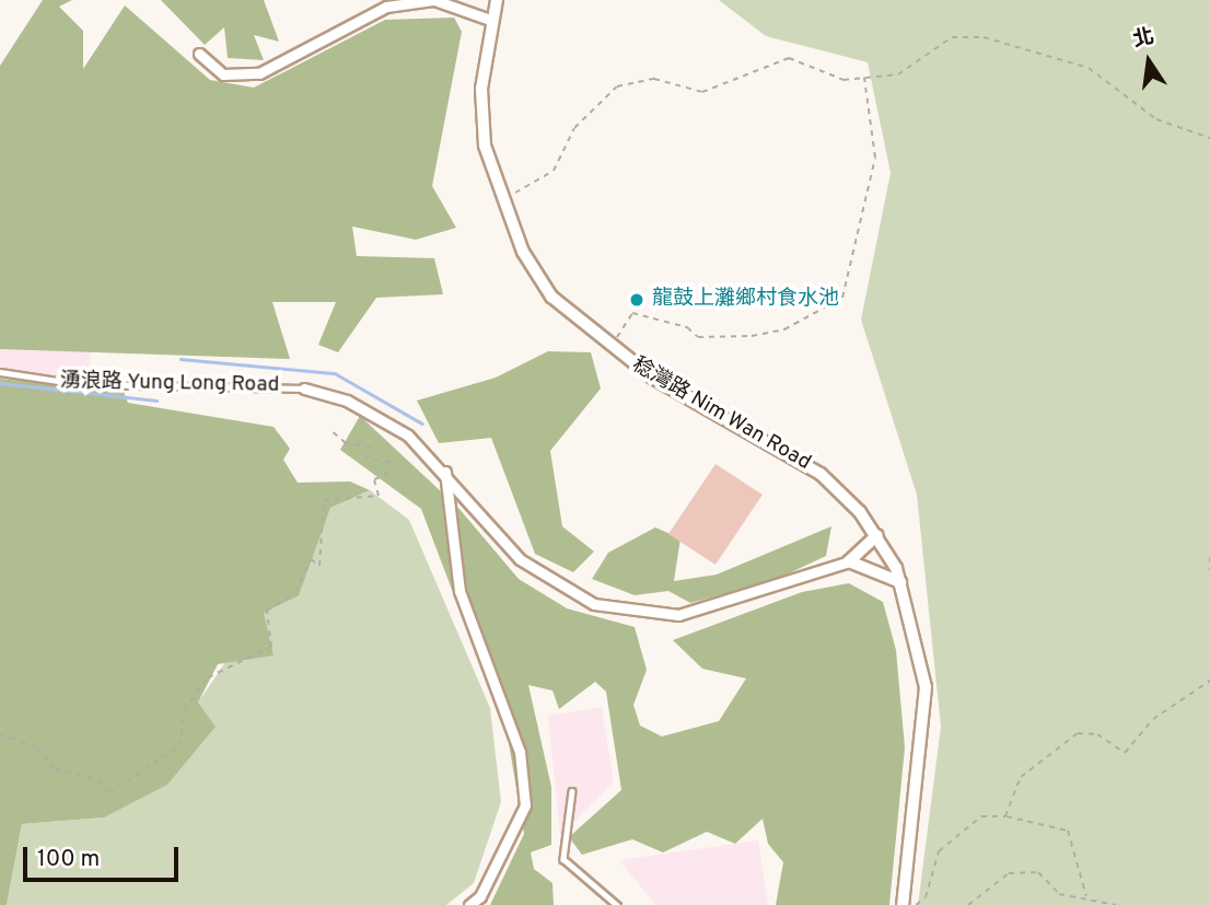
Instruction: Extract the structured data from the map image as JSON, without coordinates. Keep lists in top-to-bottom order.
{
  "streets": {
    "street": ["湧浪路 Yung Long Road", "稔灣路 Nim Wan Road"]
  },
  "places": ["龍鼓上灘鄉村食水池"],
  "scale_bar": "100 m",
  "north": "top"
}
